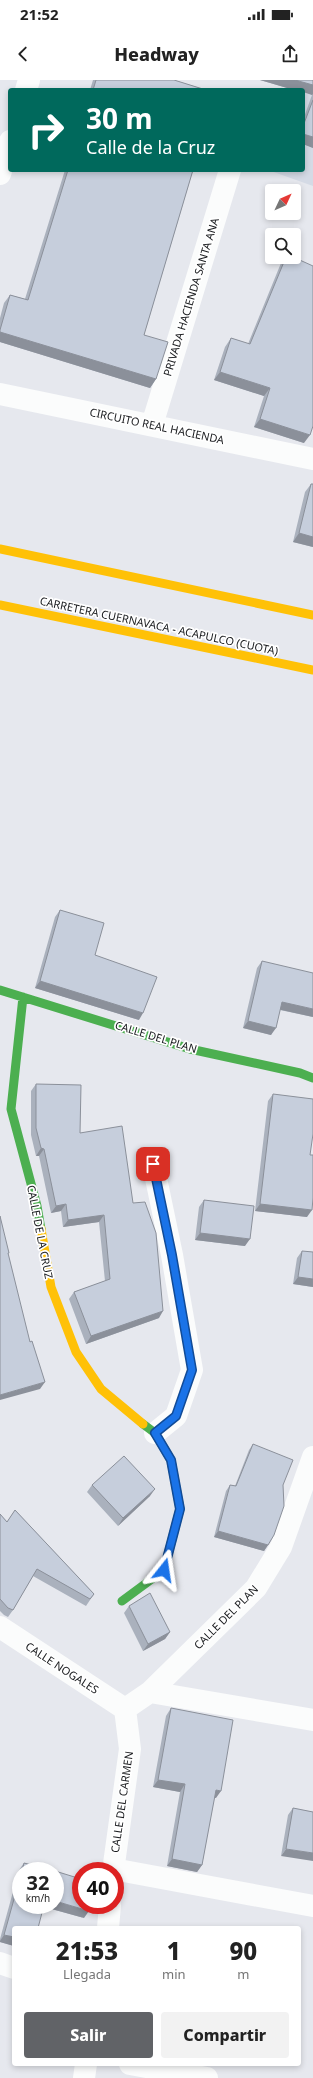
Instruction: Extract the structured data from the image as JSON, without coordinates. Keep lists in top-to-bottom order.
{
  "streets": {
    "main road": ["CARRETERA CUERNAVACA - ACAPULCO (CUOTA)", "CALLE DEL PLAN", "CALLE DE LA CRUZ"],
    "street": [
      "PRIVADA HACIENDA SANTA ANA",
      "CIRCUITO REAL HACIENDA",
      "CALLE NOGALES",
      "CALLE DEL CARMEN"
    ]
  },
  "crossings": [
    ["PRIVADA HACIENDA SANTA ANA", "CIRCUITO REAL HACIENDA"],
    ["CALLE DEL PLAN", "CALLE DE LA CRUZ"],
    ["CALLE DEL PLAN", "CALLE NOGALES"],
    ["CALLE DEL PLAN", "CALLE DEL CARMEN"],
    ["CALLE NOGALES", "CALLE DEL CARMEN"]
  ],
  "north": "top right",
  "page": {
    "status": "21:52",
    "header": "Headway",
    "turn": ["30 m", "Calle de la Cruz"],
    "speed": "32 km/h",
    "limit": "40",
    "eta": [
      "21:53",
      "Llegada",
      "1",
      "min",
      "90",
      "m"
    ],
    "buttons": ["Salir", "Compartir"]
  }
}
